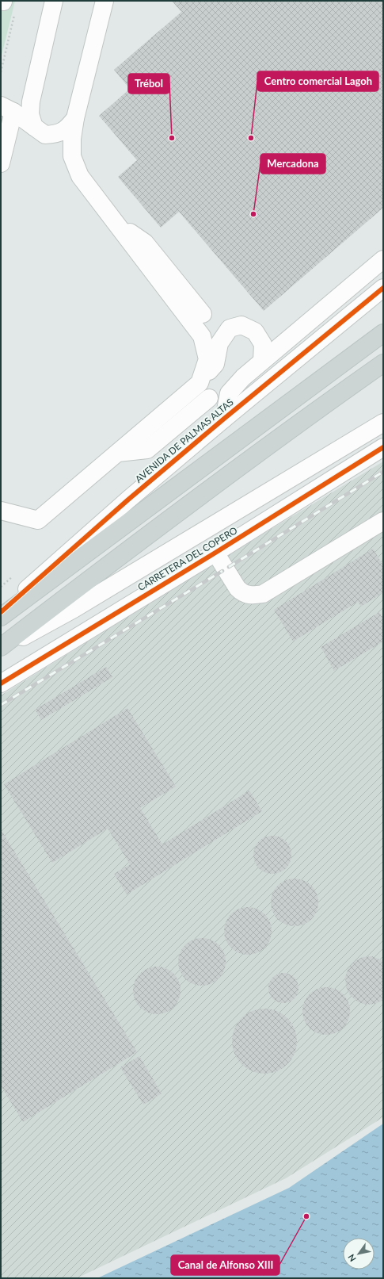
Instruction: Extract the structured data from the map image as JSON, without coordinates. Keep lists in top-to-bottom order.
{
  "streets": {
    "street": ["AVENIDA DE PALMAS ALTAS", "CARRETERA DEL COPERO"]
  },
  "places": [
    "Trébol",
    "Centro comercial Lagoh",
    "Mercadona",
    "Canal de Alfonso XIII"
  ],
  "north": "bottom left"
}
